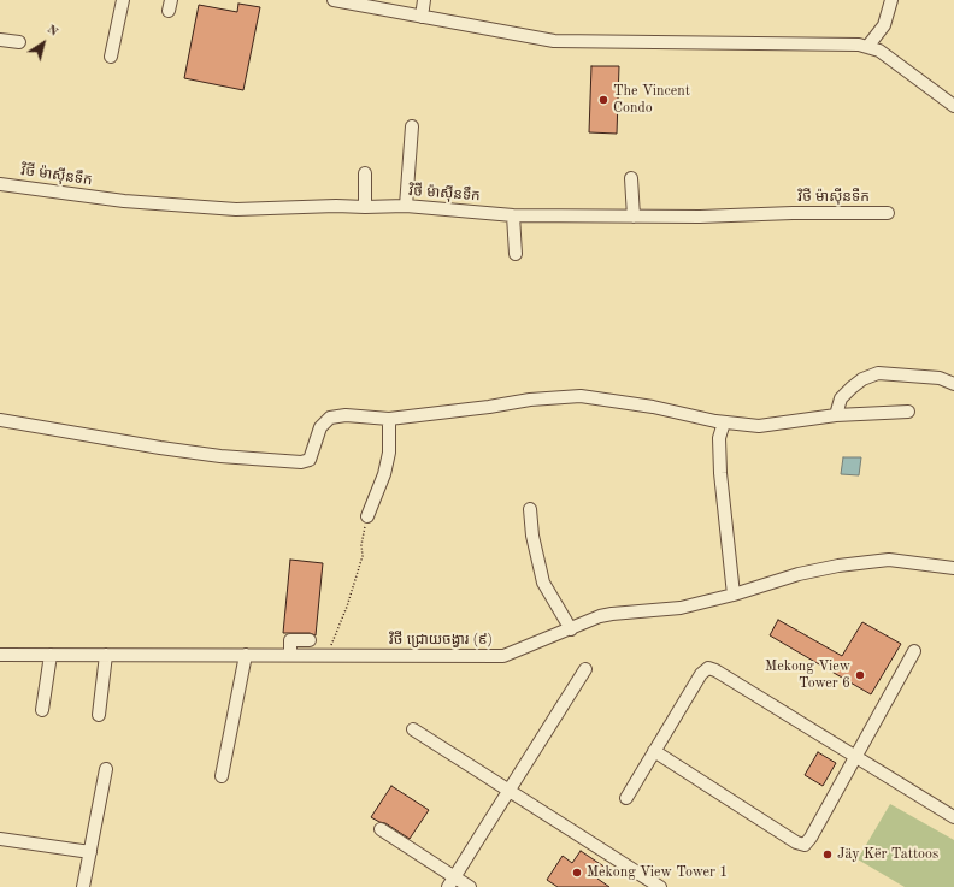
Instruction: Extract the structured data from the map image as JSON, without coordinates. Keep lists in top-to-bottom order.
{
  "streets": {
    "street": ["វិថី ម៉ាស៊ីនទឹក", "វិថី ជ្រោយចង្វារ (៩)"]
  },
  "places": [
    "The Vincent Condo",
    "Mekong View Tower 6",
    "Jäy Kër Tattoos",
    "Mekong View Tower 1"
  ],
  "north": "top right"
}
